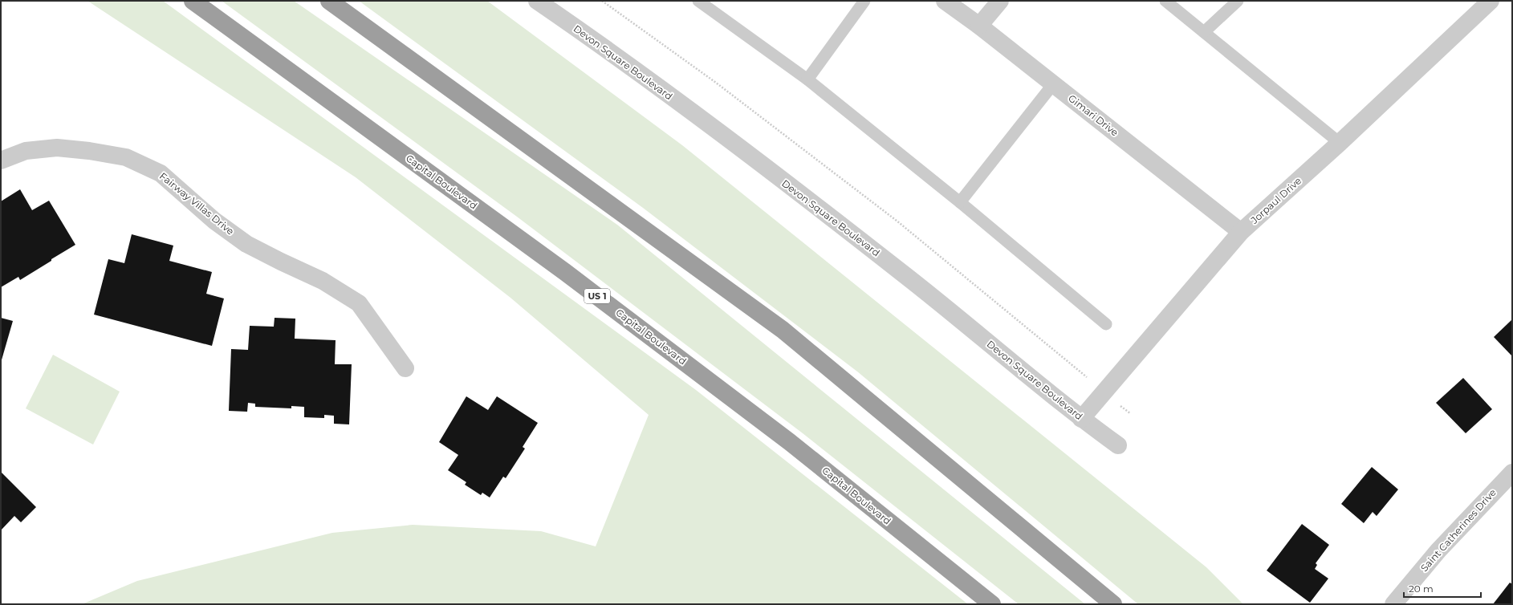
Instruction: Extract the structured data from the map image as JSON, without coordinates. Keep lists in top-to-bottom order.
{
  "streets": {
    "highway": ["Capital Boulevard", "US 1"],
    "street": [
      "Devon Square Boulevard",
      "Gimari Drive",
      "Jorpaul Drive",
      "Fairway Villas Drive",
      "Saint Catherines Drive"
    ]
  },
  "crossings": [
    ["Devon Square Boulevard", "Jorpaul Drive"],
    ["Gimari Drive", "Jorpaul Drive"]
  ],
  "scale_bar": "20 m"
}
